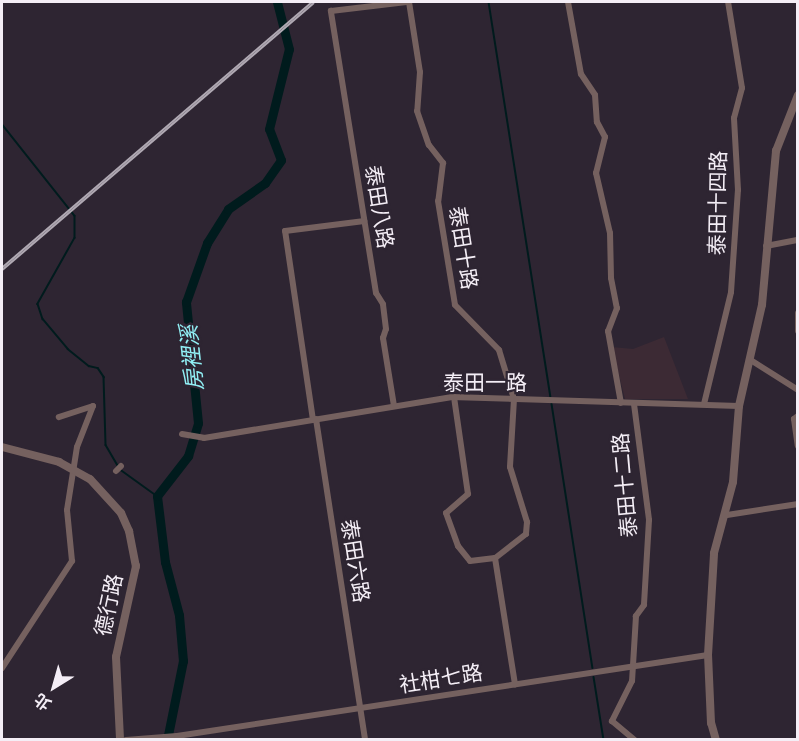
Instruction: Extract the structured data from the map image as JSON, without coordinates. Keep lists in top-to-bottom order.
{
  "streets": {
    "street": [
      "泰田十四路",
      "泰田八路",
      "泰田十路",
      "泰田一路",
      "泰田十二路",
      "泰田六路",
      "德行路",
      "社柑七路"
    ]
  },
  "crossings": [
    ["泰田十四路", "泰田一路"],
    ["泰田八路", "泰田十路"],
    ["泰田八路", "泰田一路"],
    ["泰田八路", "泰田六路"],
    ["泰田十路", "泰田一路"],
    ["泰田一路", "泰田十二路"],
    ["泰田一路", "泰田六路"],
    ["泰田十二路", "社柑七路"],
    ["泰田六路", "社柑七路"]
  ],
  "water": ["房裡溪"],
  "north": "bottom left"
}
